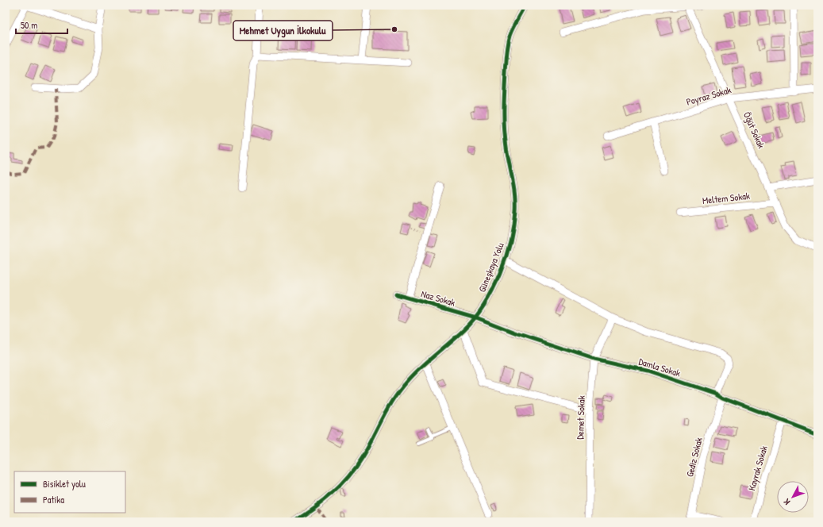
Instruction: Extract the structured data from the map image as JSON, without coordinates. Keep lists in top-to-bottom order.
{
  "streets": {
    "street": [
      "Poyraz Sokak",
      "Öğüt Sokak",
      "Meltem Sokak",
      "Güneşkaya Yolu",
      "Naz Sokak",
      "Damla Sokak",
      "Demet Sokak",
      "Gediz Sokak",
      "Kayrak Sokak"
    ]
  },
  "crossings": [
    ["Poyraz Sokak", "Öğüt Sokak"],
    ["Öğüt Sokak", "Meltem Sokak"],
    ["Güneşkaya Yolu", "Naz Sokak"],
    ["Güneşkaya Yolu", "Damla Sokak"],
    ["Naz Sokak", "Damla Sokak"],
    ["Damla Sokak", "Demet Sokak"],
    ["Damla Sokak", "Gediz Sokak"],
    ["Damla Sokak", "Kayrak Sokak"],
    ["Demet Sokak", "Gediz Sokak"]
  ],
  "places": ["Mehmet Uygun İlkokulu"],
  "legend": ["Bisiklet yolu", "Patika"],
  "scale_bar": "50 m",
  "north": "bottom left"
}
